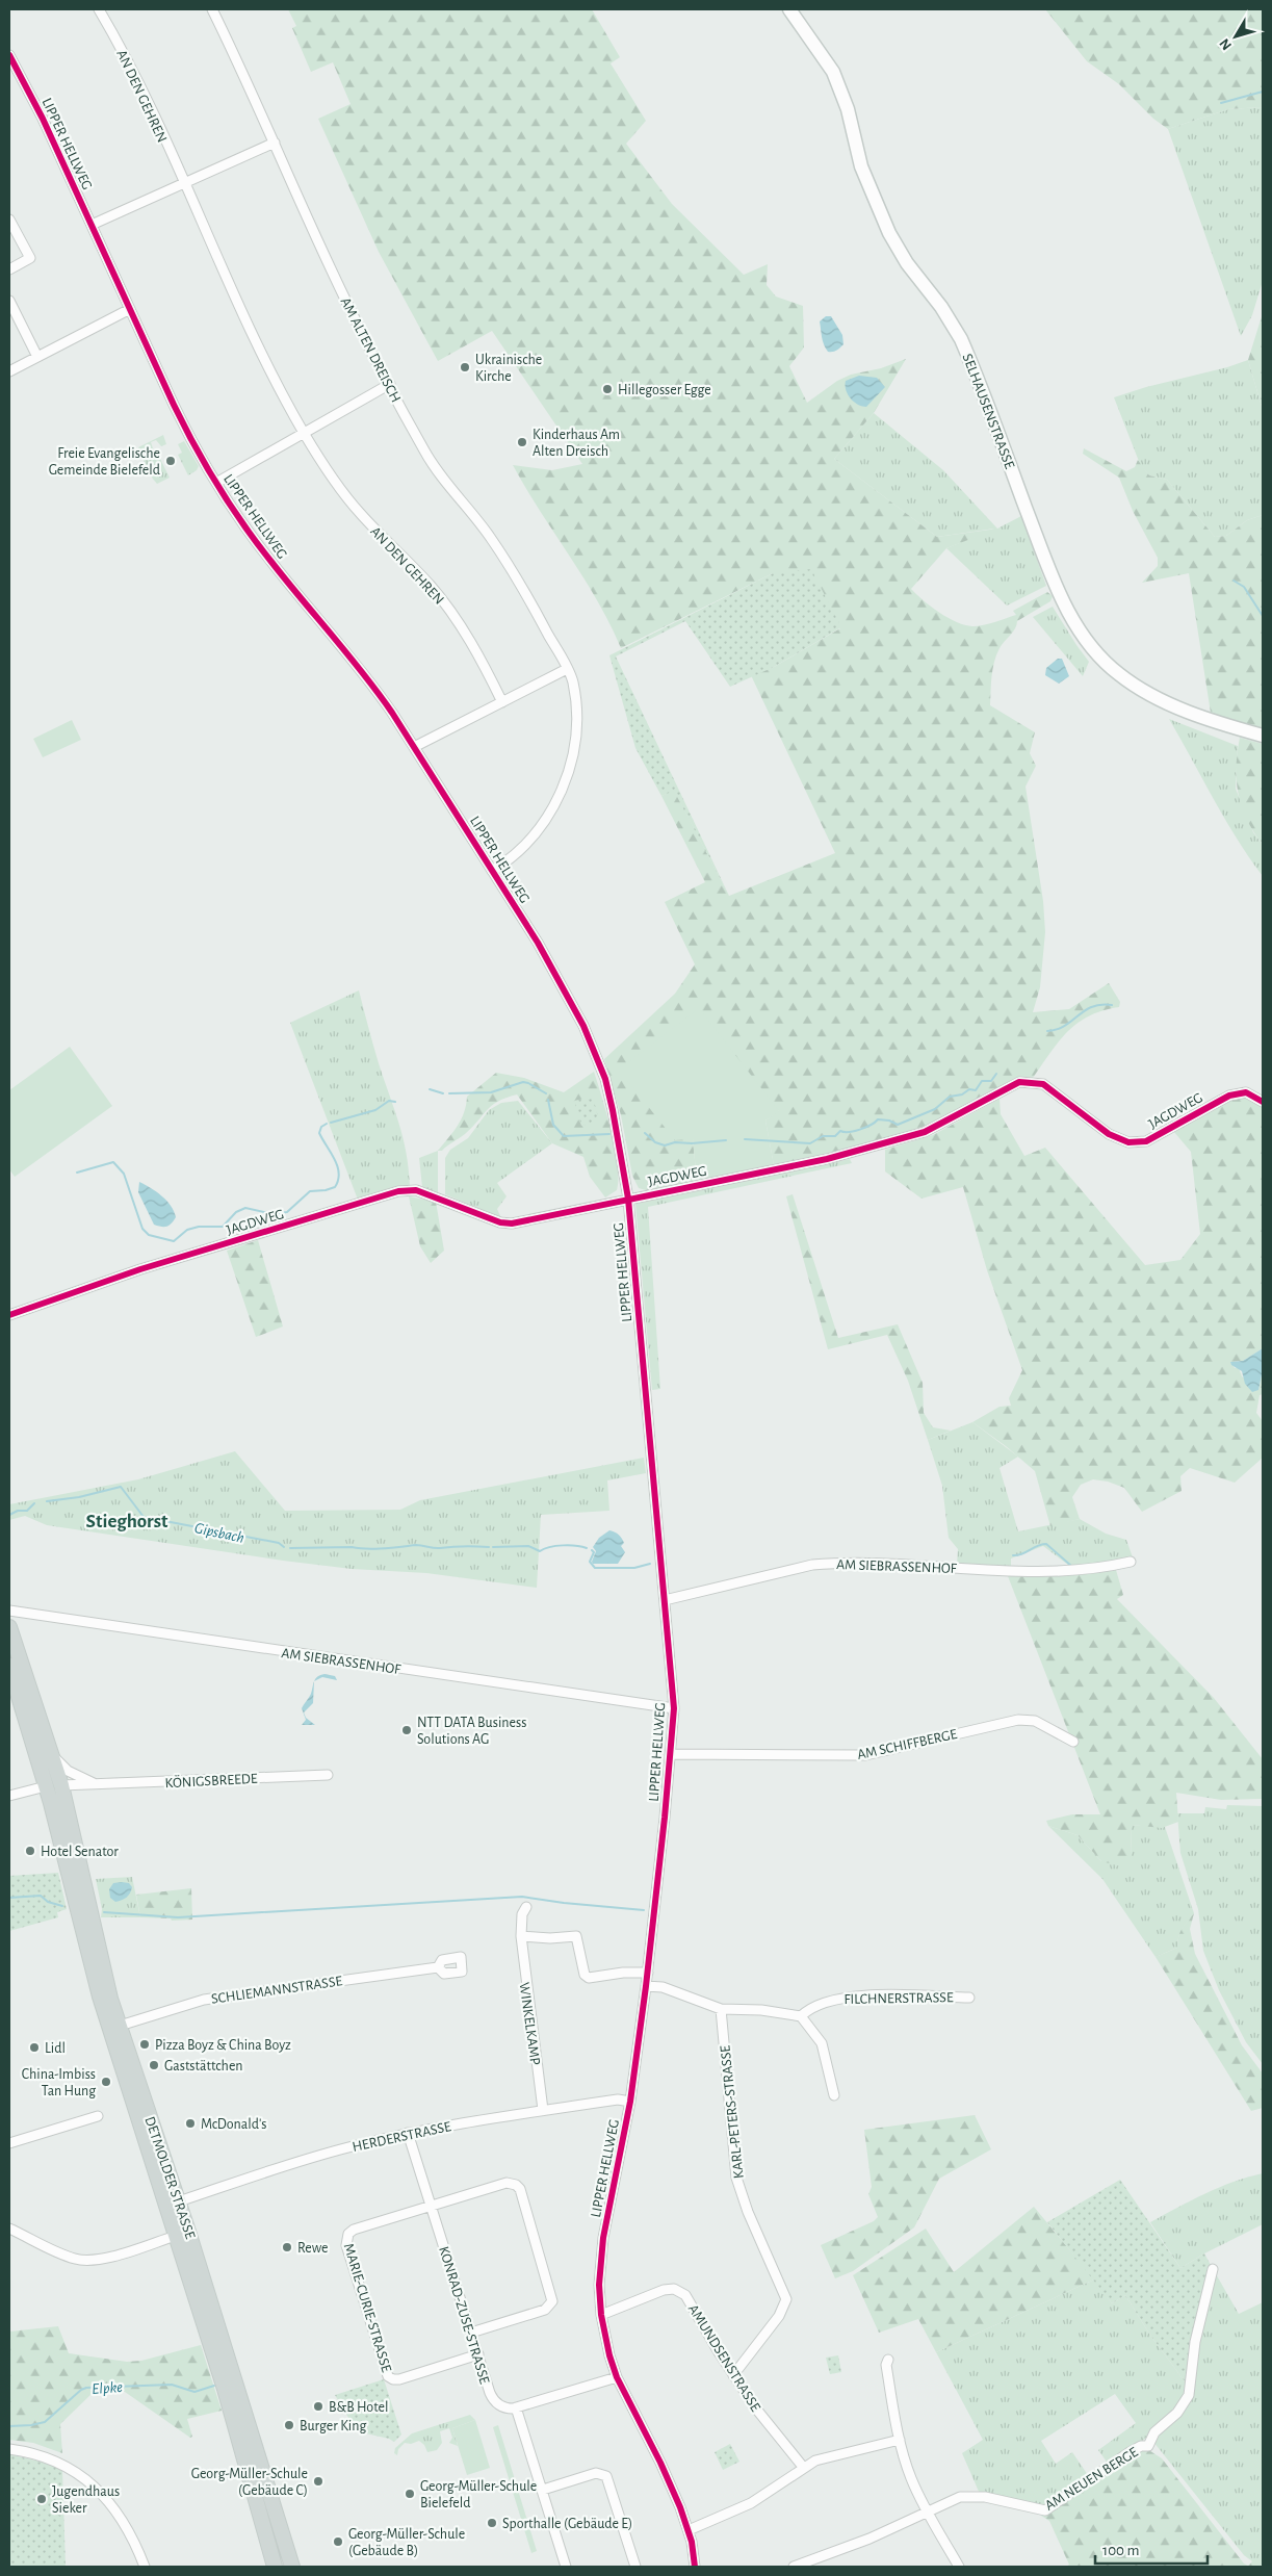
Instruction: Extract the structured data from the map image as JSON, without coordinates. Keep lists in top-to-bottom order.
{
  "streets": {
    "main road": ["DETMOLDER STRASSE"],
    "street": [
      "AN DEN GEHREN",
      "LIPPER HELLWEG",
      "AM ALTEN DREISCH",
      "SELHAUSENSTRASSE",
      "JAGDWEG",
      "AM SIEBRASSENHOF",
      "AM SCHIFFBERGE",
      "KÖNIGSBREEDE",
      "SCHLIEMANNSTRASSE",
      "FILCHNERSTRASSE",
      "WINKELKAMP",
      "KARL-PETERS-STRASSE",
      "HERDERSTRASSE",
      "MARIE-CURIE-STRASSE",
      "KONRAD-ZUSE-STRASSE",
      "AMUNDSENSTRASSE",
      "AM NEUEN BERGE"
    ]
  },
  "crossings": [
    ["LIPPER HELLWEG", "AM ALTEN DREISCH"],
    ["LIPPER HELLWEG", "JAGDWEG"],
    ["LIPPER HELLWEG", "AM SIEBRASSENHOF"],
    ["LIPPER HELLWEG", "AM SCHIFFBERGE"],
    ["LIPPER HELLWEG", "HERDERSTRASSE"],
    ["LIPPER HELLWEG", "AMUNDSENSTRASSE"],
    ["KÖNIGSBREEDE", "DETMOLDER STRASSE"],
    ["SCHLIEMANNSTRASSE", "DETMOLDER STRASSE"],
    ["WINKELKAMP", "HERDERSTRASSE"],
    ["KARL-PETERS-STRASSE", "AMUNDSENSTRASSE"],
    ["HERDERSTRASSE", "DETMOLDER STRASSE"],
    ["HERDERSTRASSE", "KONRAD-ZUSE-STRASSE"],
    ["MARIE-CURIE-STRASSE", "KONRAD-ZUSE-STRASSE"]
  ],
  "districts": ["Stieghorst"],
  "water": ["Gipsbach", "Elpke"],
  "places": [
    "Ukrainische Kirche",
    "Hillegosser Egge",
    "Kinderhaus Am Alten Dreisch",
    "Freie Evangelische Gemeinde Bielefeld",
    "NTT DATA Business Solutions AG",
    "Hotel Senator",
    "Pizza Boyz & China Boyz",
    "Lidl",
    "Gaststättchen",
    "China-Imbiss Tan Hung",
    "McDonald's",
    "Rewe",
    "B&B Hotel",
    "Burger King",
    "Georg-Müller-Schule (Gebäude C)",
    "Georg-Müller-Schule Bielefeld",
    "Jugendhaus Sieker",
    "Sporthalle (Gebäude E)",
    "Georg-Müller-Schule (Gebäude B)"
  ],
  "scale_bar": "100 m",
  "north": "bottom left"
}
